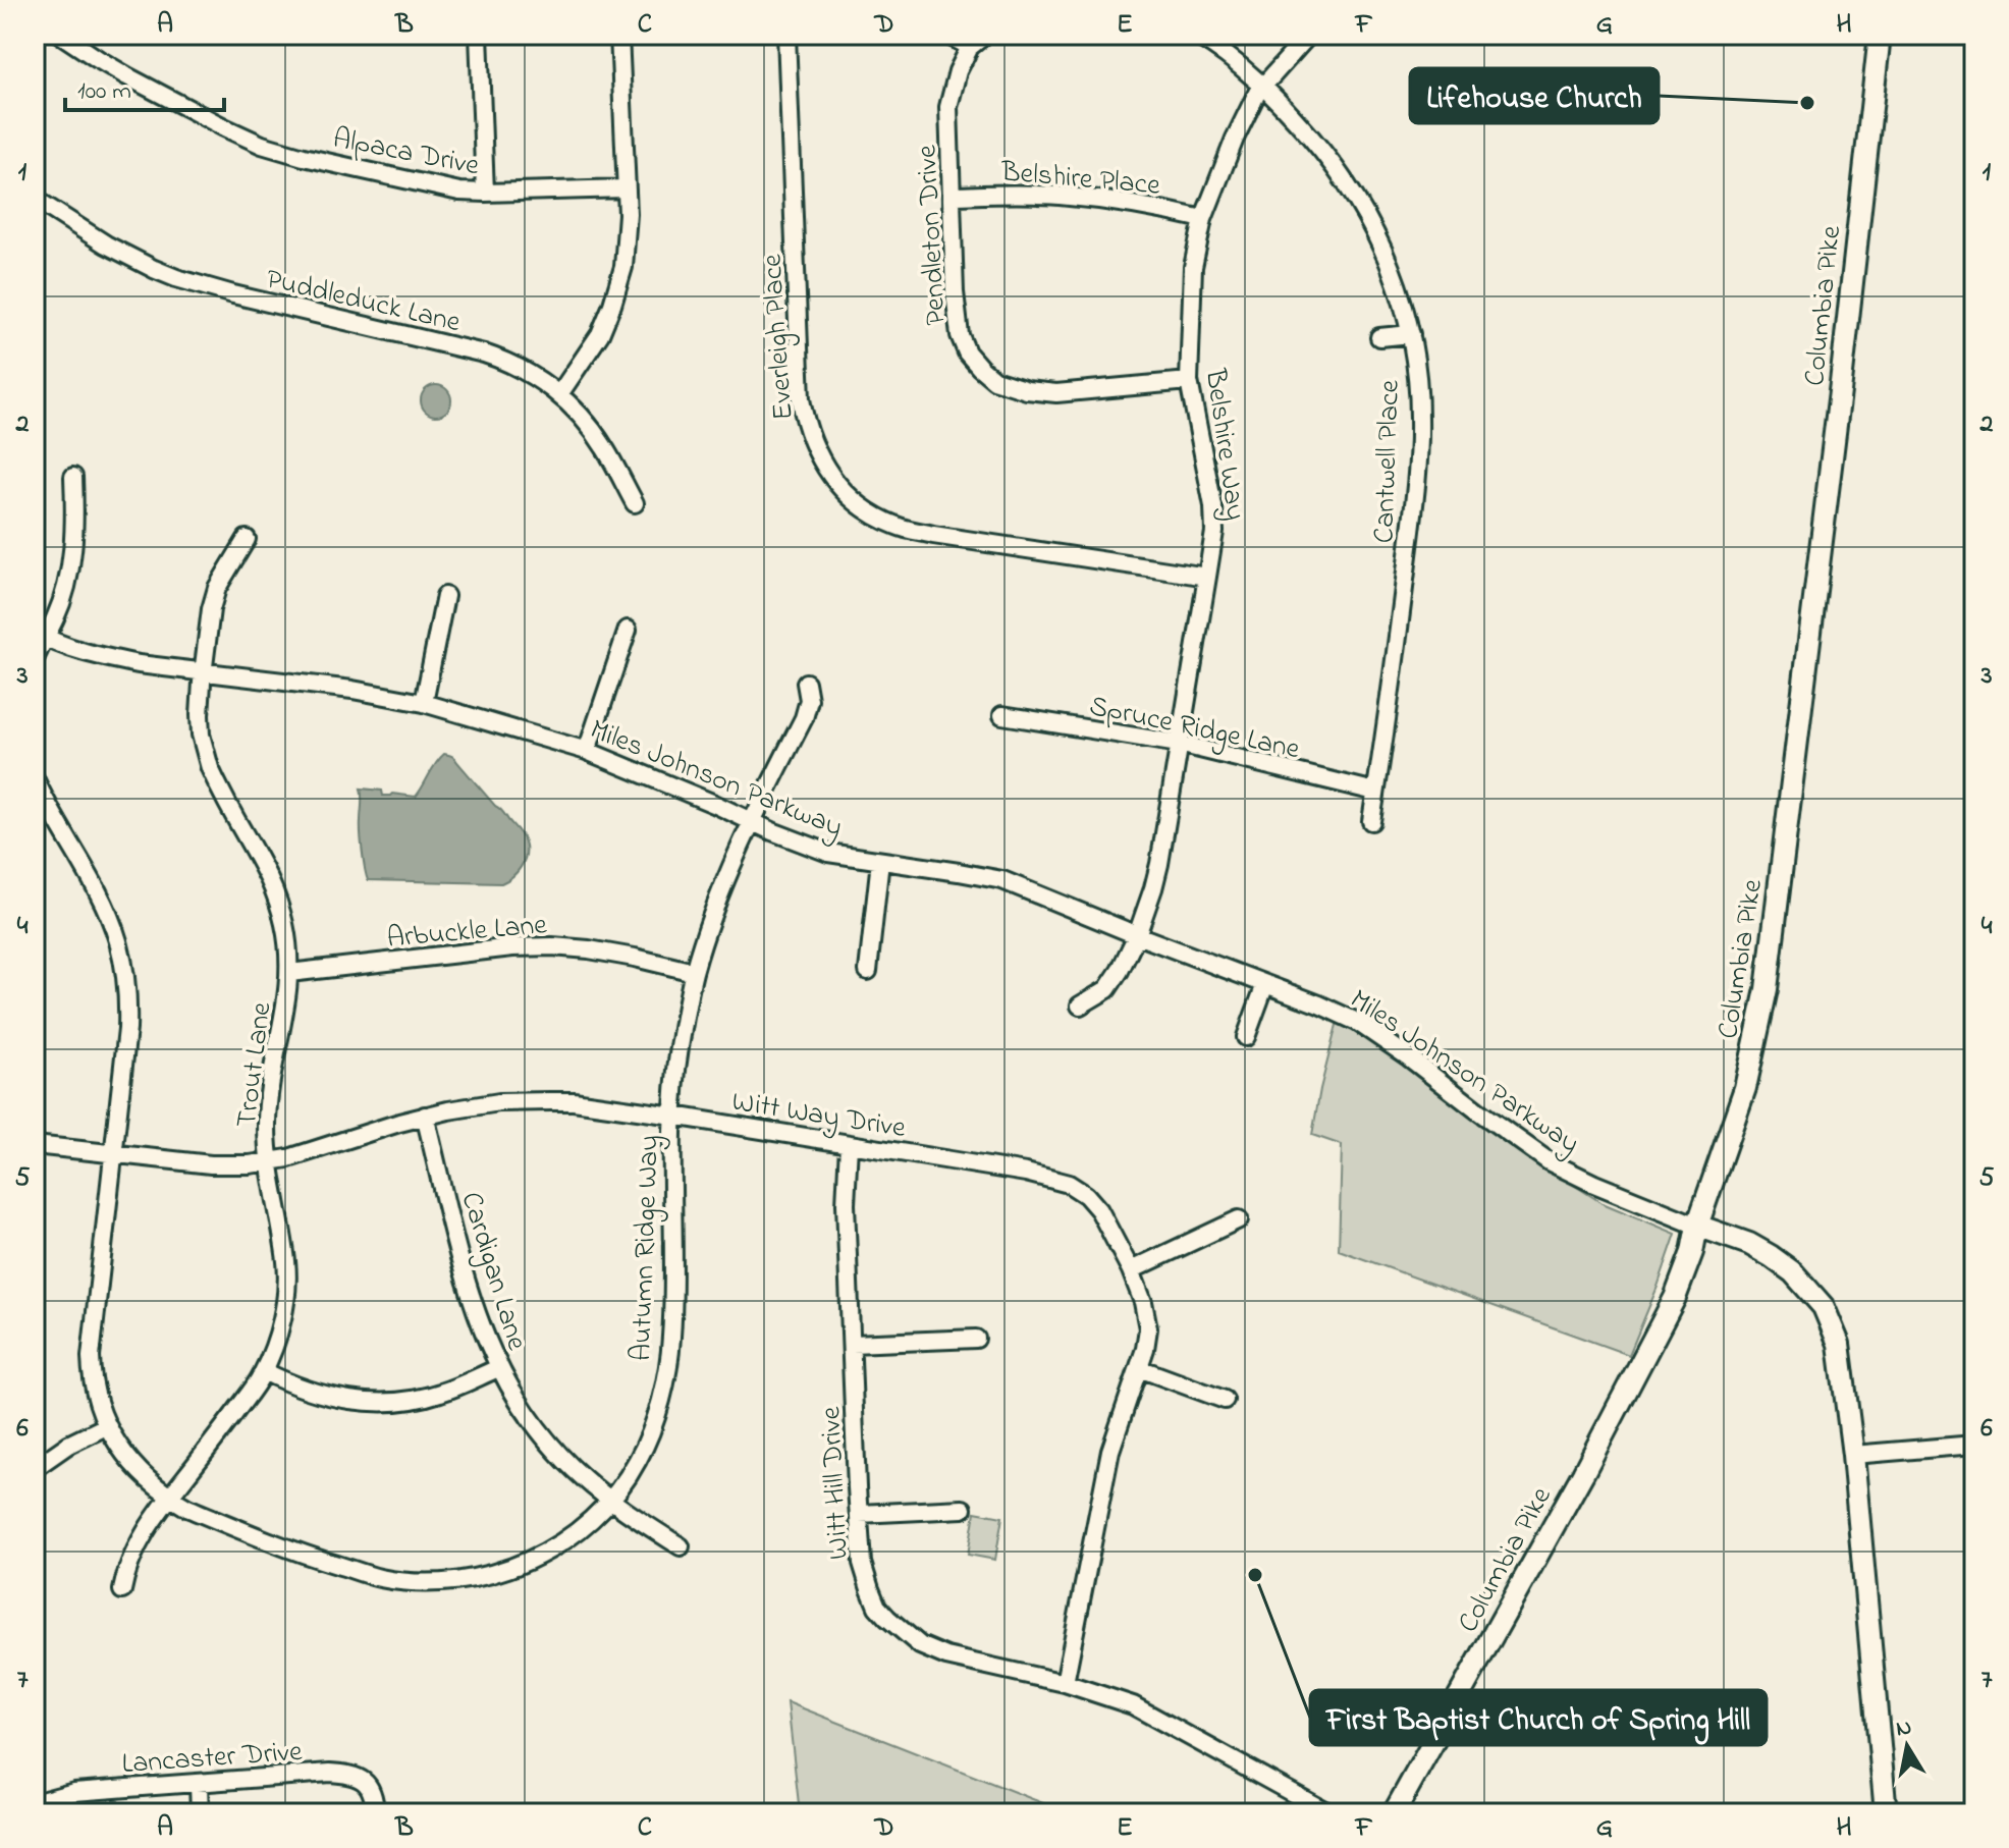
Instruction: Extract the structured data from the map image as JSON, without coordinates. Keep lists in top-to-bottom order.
{
  "streets": {
    "main road": ["Columbia Pike"],
    "street": [
      "Alpaca Drive",
      "Belshire Place",
      "Pendleton Drive",
      "Puddleduck Lane",
      "Everleigh Place",
      "Belshire Way",
      "Cantwell Place",
      "Spruce Ridge Lane",
      "Miles Johnson Parkway",
      "Arbuckle Lane",
      "Trout Lane",
      "Witt Way Drive",
      "Autumn Ridge Way",
      "Cardigan Lane",
      "Witt Hill Drive",
      "Lancaster Drive"
    ]
  },
  "crossings": [
    ["Belshire Place", "Pendleton Drive"],
    ["Belshire Place", "Belshire Way"],
    ["Pendleton Drive", "Belshire Way"],
    ["Columbia Pike", "Miles Johnson Parkway"],
    ["Everleigh Place", "Belshire Way"],
    ["Belshire Way", "Cantwell Place"],
    ["Belshire Way", "Spruce Ridge Lane"],
    ["Belshire Way", "Miles Johnson Parkway"],
    ["Cantwell Place", "Spruce Ridge Lane"],
    ["Miles Johnson Parkway", "Trout Lane"],
    ["Miles Johnson Parkway", "Autumn Ridge Way"],
    ["Arbuckle Lane", "Trout Lane"],
    ["Arbuckle Lane", "Autumn Ridge Way"],
    ["Trout Lane", "Witt Way Drive"],
    ["Trout Lane", "Autumn Ridge Way"],
    ["Witt Way Drive", "Autumn Ridge Way"],
    ["Witt Way Drive", "Cardigan Lane"],
    ["Witt Way Drive", "Witt Hill Drive"],
    ["Autumn Ridge Way", "Cardigan Lane"]
  ],
  "places": ["Lifehouse Church", "First Baptist Church of Spring Hill"],
  "scale_bar": "100 m",
  "north": "top",
  "grid": {
    "columns": [
      "A",
      "B",
      "C",
      "D",
      "E",
      "F",
      "G",
      "H"
    ],
    "rows": [
      "1",
      "2",
      "3",
      "4",
      "5",
      "6",
      "7"
    ]
  }
}
